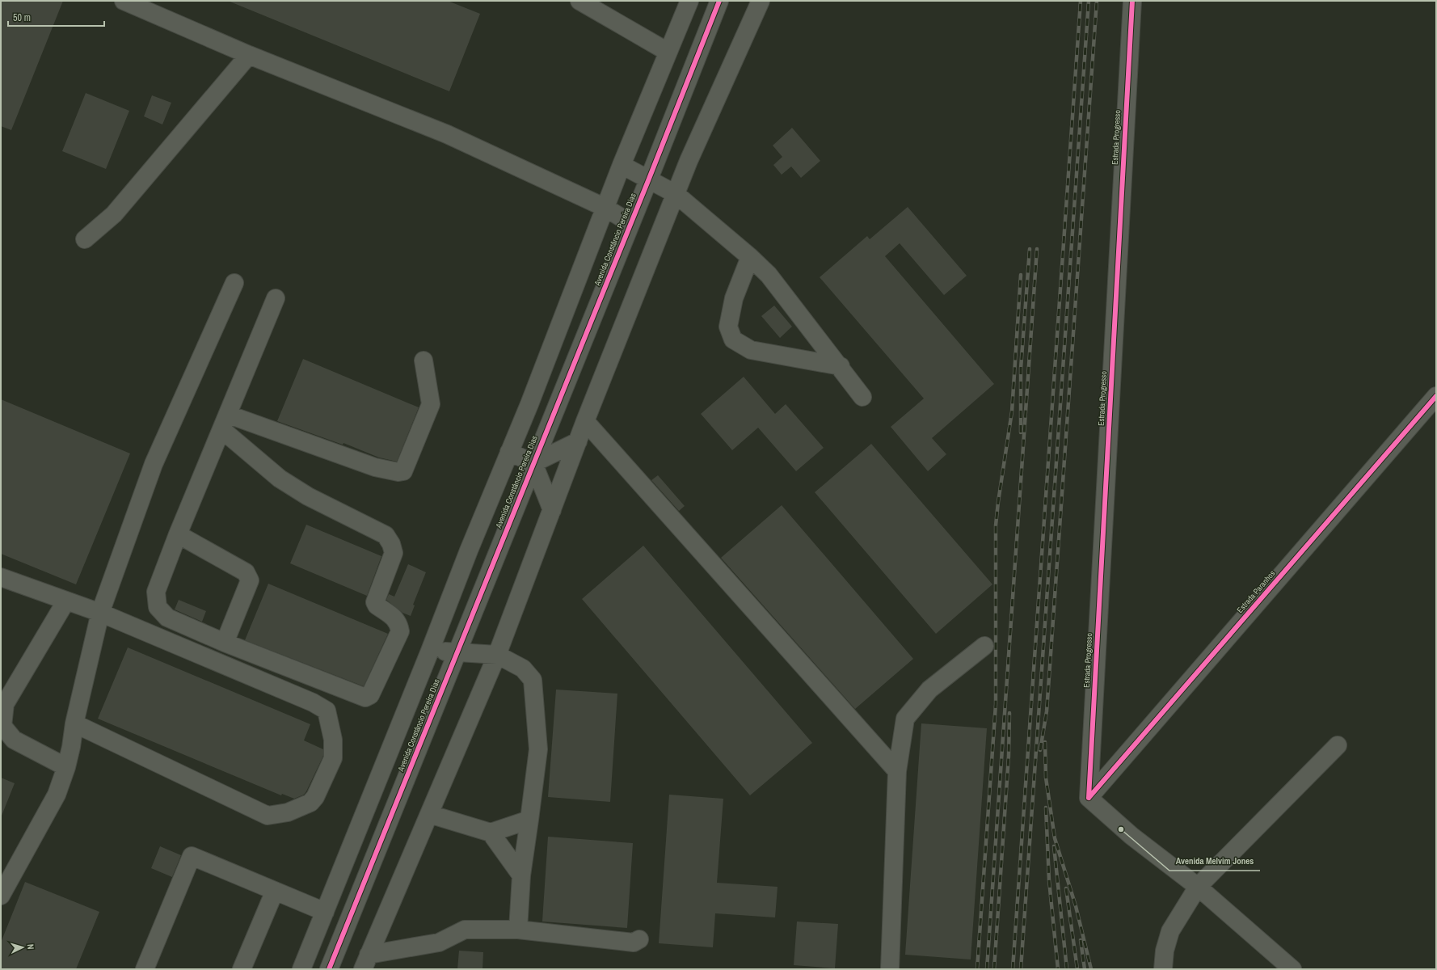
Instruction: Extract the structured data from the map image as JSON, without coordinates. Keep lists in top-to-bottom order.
{
  "streets": {
    "street": ["Estrada Progresso", "Avenida Constâncio Pereira Dias", "Estrada Paranhos"]
  },
  "crossings": [
    ["Estrada Progresso", "Estrada Paranhos"]
  ],
  "places": ["Avenida Melvim Jones"],
  "scale_bar": "50 m",
  "north": "right"
}
